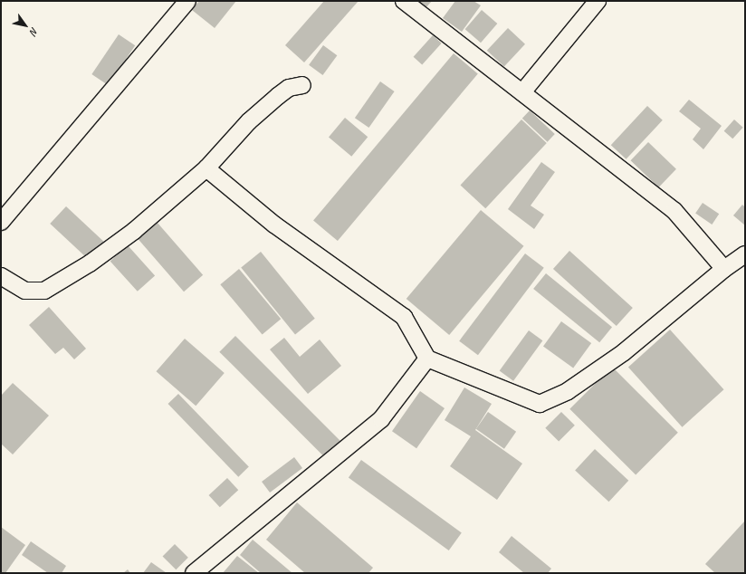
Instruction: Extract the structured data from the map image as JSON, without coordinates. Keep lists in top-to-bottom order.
{
  "north": "bottom right"
}
